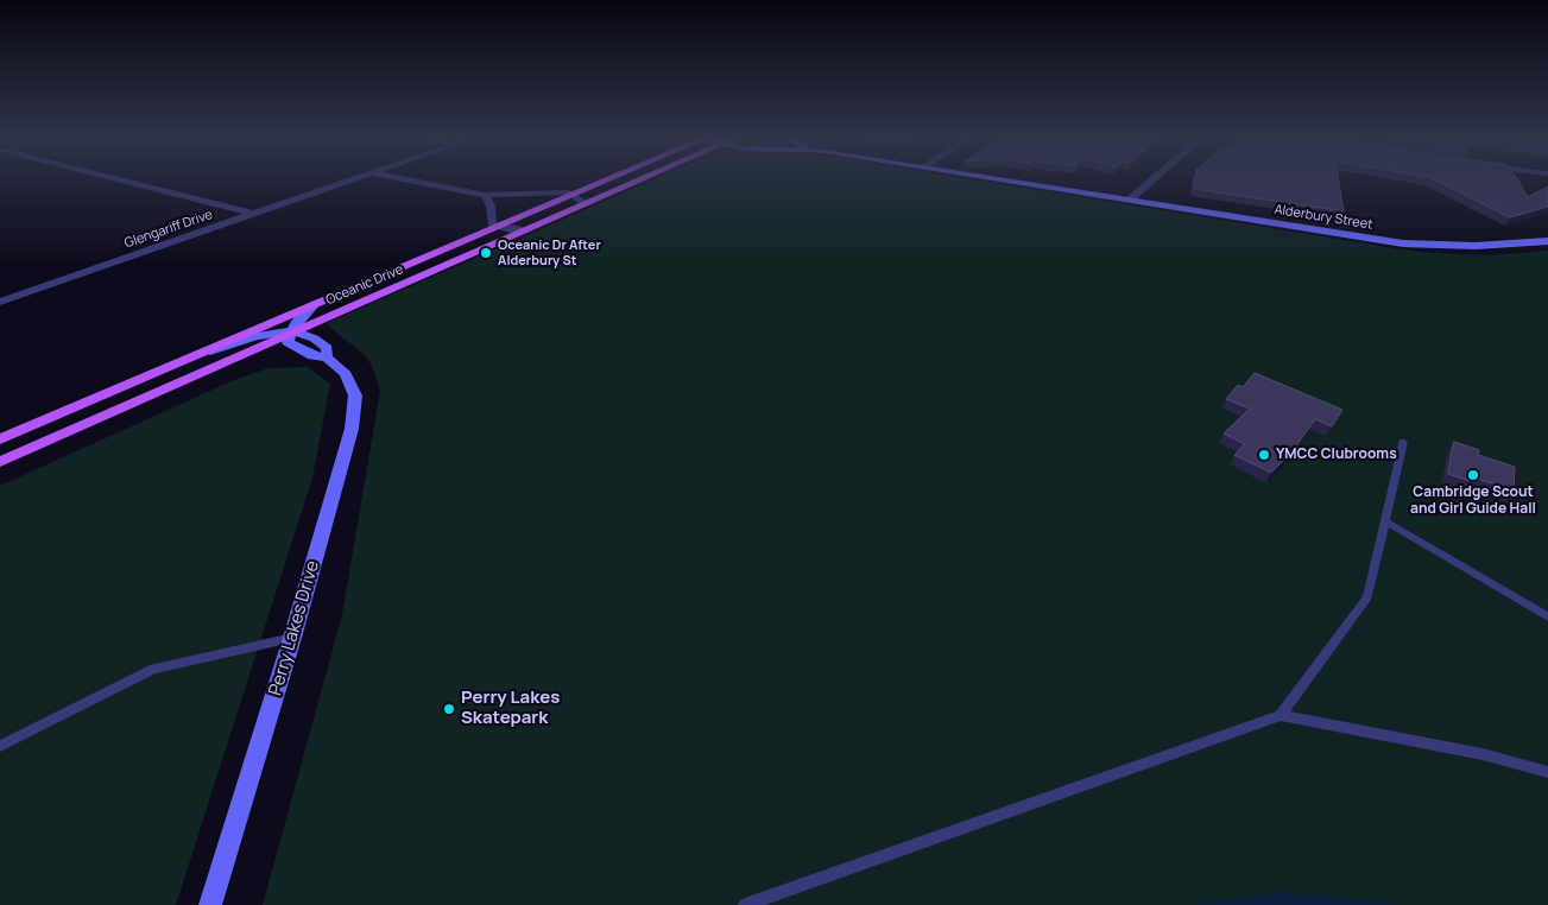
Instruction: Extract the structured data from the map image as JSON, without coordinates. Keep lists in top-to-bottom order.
{
  "streets": {
    "main road": ["Oceanic Drive"],
    "street": ["Alderbury Street", "Glengariff Drive", "Perry Lakes Drive"]
  },
  "crossings": [
    ["Oceanic Drive", "Perry Lakes Drive"]
  ],
  "places": [
    "Oceanic Dr After Alderbury St",
    "YMCC Clubrooms",
    "Cambridge Scout and Girl Guide Hall",
    "Perry Lakes Skatepark"
  ]
}
